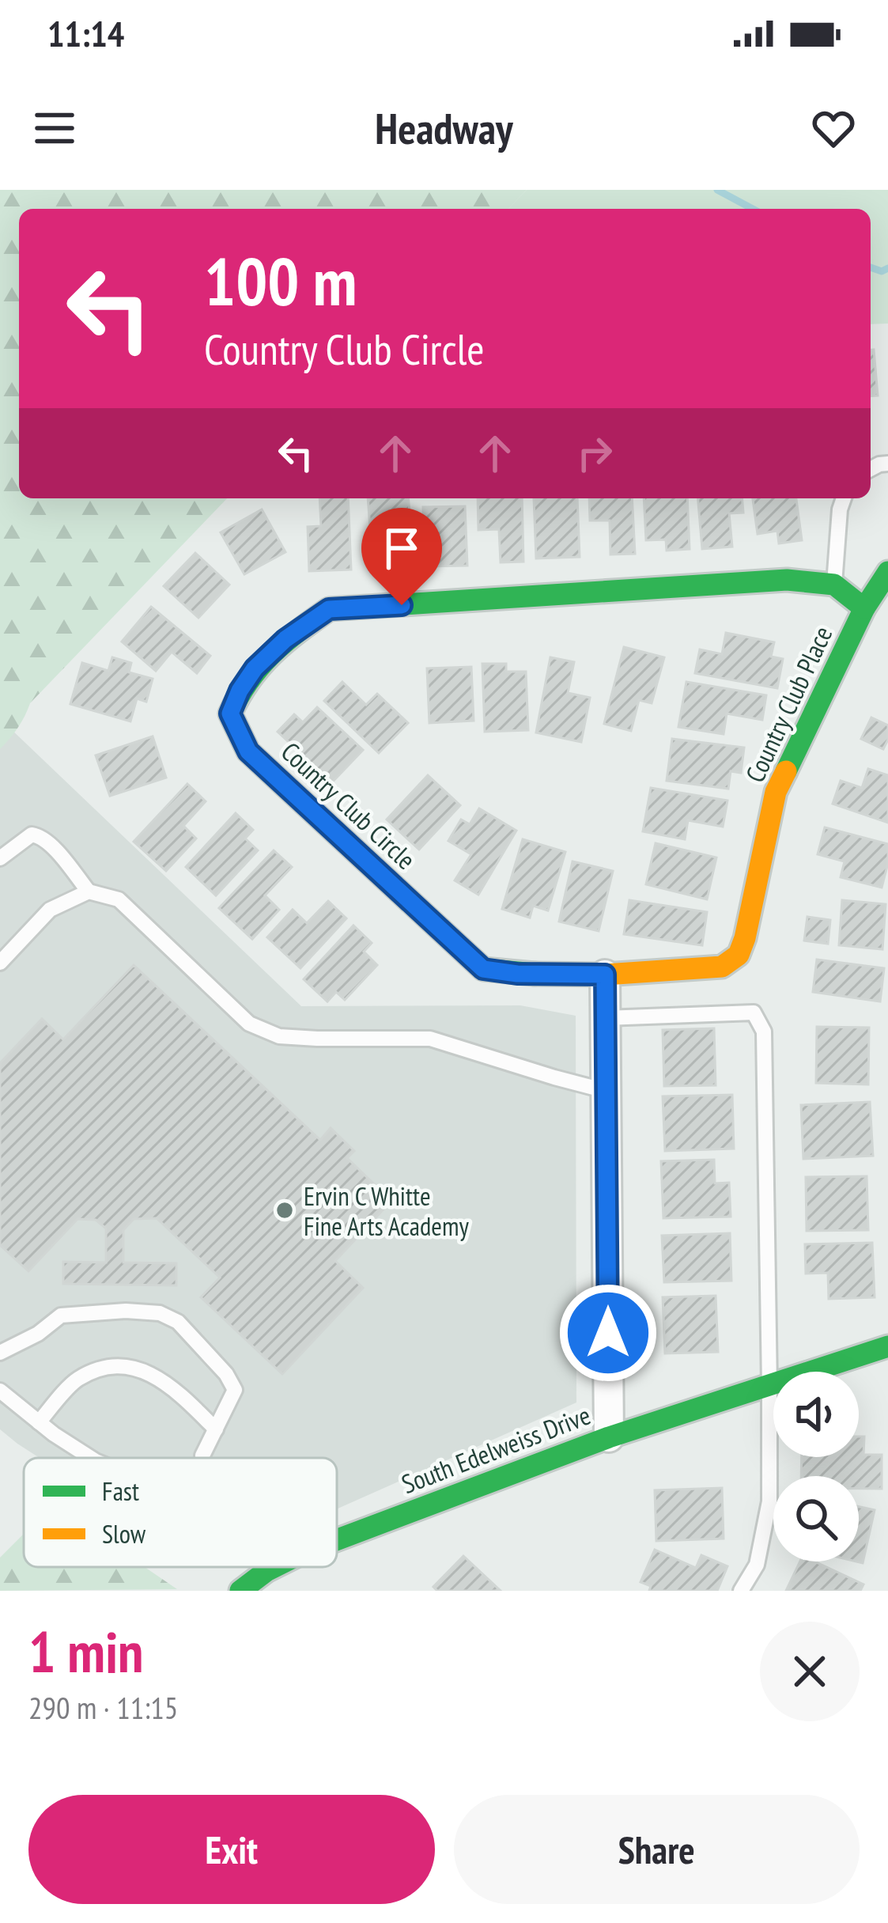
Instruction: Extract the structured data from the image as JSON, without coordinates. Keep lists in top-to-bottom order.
{
  "streets": {
    "street": ["Country Club Place", "Country Club Circle", "South Edelweiss Drive"]
  },
  "crossings": [
    ["Country Club Place", "Country Club Circle"]
  ],
  "places": ["Ervin C Whitte Fine Arts Academy"],
  "legend": ["Fast", "Slow"],
  "page": {
    "status": "11:14",
    "header": "Headway",
    "turn": ["100 m", "Country Club Circle"],
    "heading": ["1 min", "290 m · 11:15"],
    "buttons": ["Exit", "Share"]
  }
}
